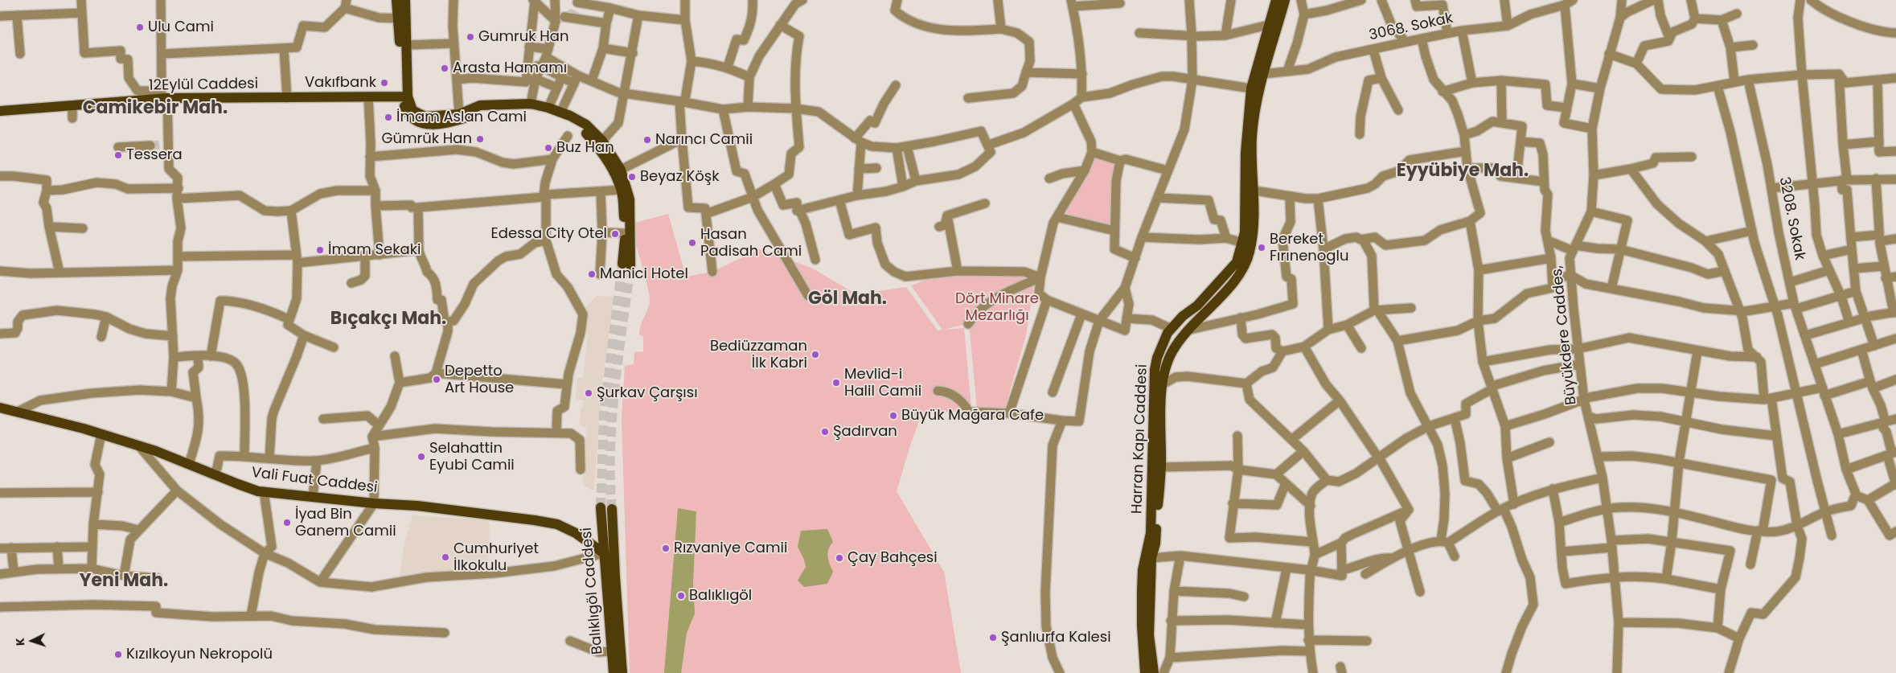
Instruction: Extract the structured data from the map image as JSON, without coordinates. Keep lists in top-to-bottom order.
{
  "streets": {
    "main road": [
      "12Eylül Caddesi",
      "Harran Kapı Caddesi",
      "Vali Fuat Caddesi",
      "Balıklıgöl Caddesi"
    ],
    "street": ["3068. Sokak", "3208. Sokak", "Büyükdere Caddes,"]
  },
  "crossings": [
    ["3068. Sokak", "Harran Kapı Caddesi"],
    ["Vali Fuat Caddesi", "Balıklıgöl Caddesi"]
  ],
  "districts": [
    "Camikebir Mah.",
    "Eyyübiye Mah.",
    "Göl Mah.",
    "Bıçakçı Mah.",
    "Yeni Mah."
  ],
  "parks": ["Dört Minare Mezarlığı"],
  "places": [
    "Ulu Cami",
    "Gumruk Han",
    "Arasta Hamamı",
    "Vakıfbank",
    "İmam Aslan Cami",
    "Gümrük Han",
    "Narıncı Camii",
    "Buz Han",
    "Tessera",
    "Beyaz Köşk",
    "Edessa City Otel",
    "Hasan Padisah Cami",
    "Bereket Fırınenoglu",
    "İmam Sekaki",
    "Manici Hotel",
    "Bediüzzaman İlk Kabri",
    "Depetto Art House",
    "Mevlid-i Halil Camii",
    "Şurkav Çarşısı",
    "Büyük Mağara Cafe",
    "Şadırvan",
    "Selahattin Eyubi Camii",
    "İyad Bin Ganem Camii",
    "Rızvaniye Camii",
    "Cumhuriyet İlkokulu",
    "Çay Bahçesi",
    "Balıklıgöl",
    "Şanlıurfa Kalesi",
    "Kızılkoyun Nekropolü"
  ],
  "north": "left"
}
